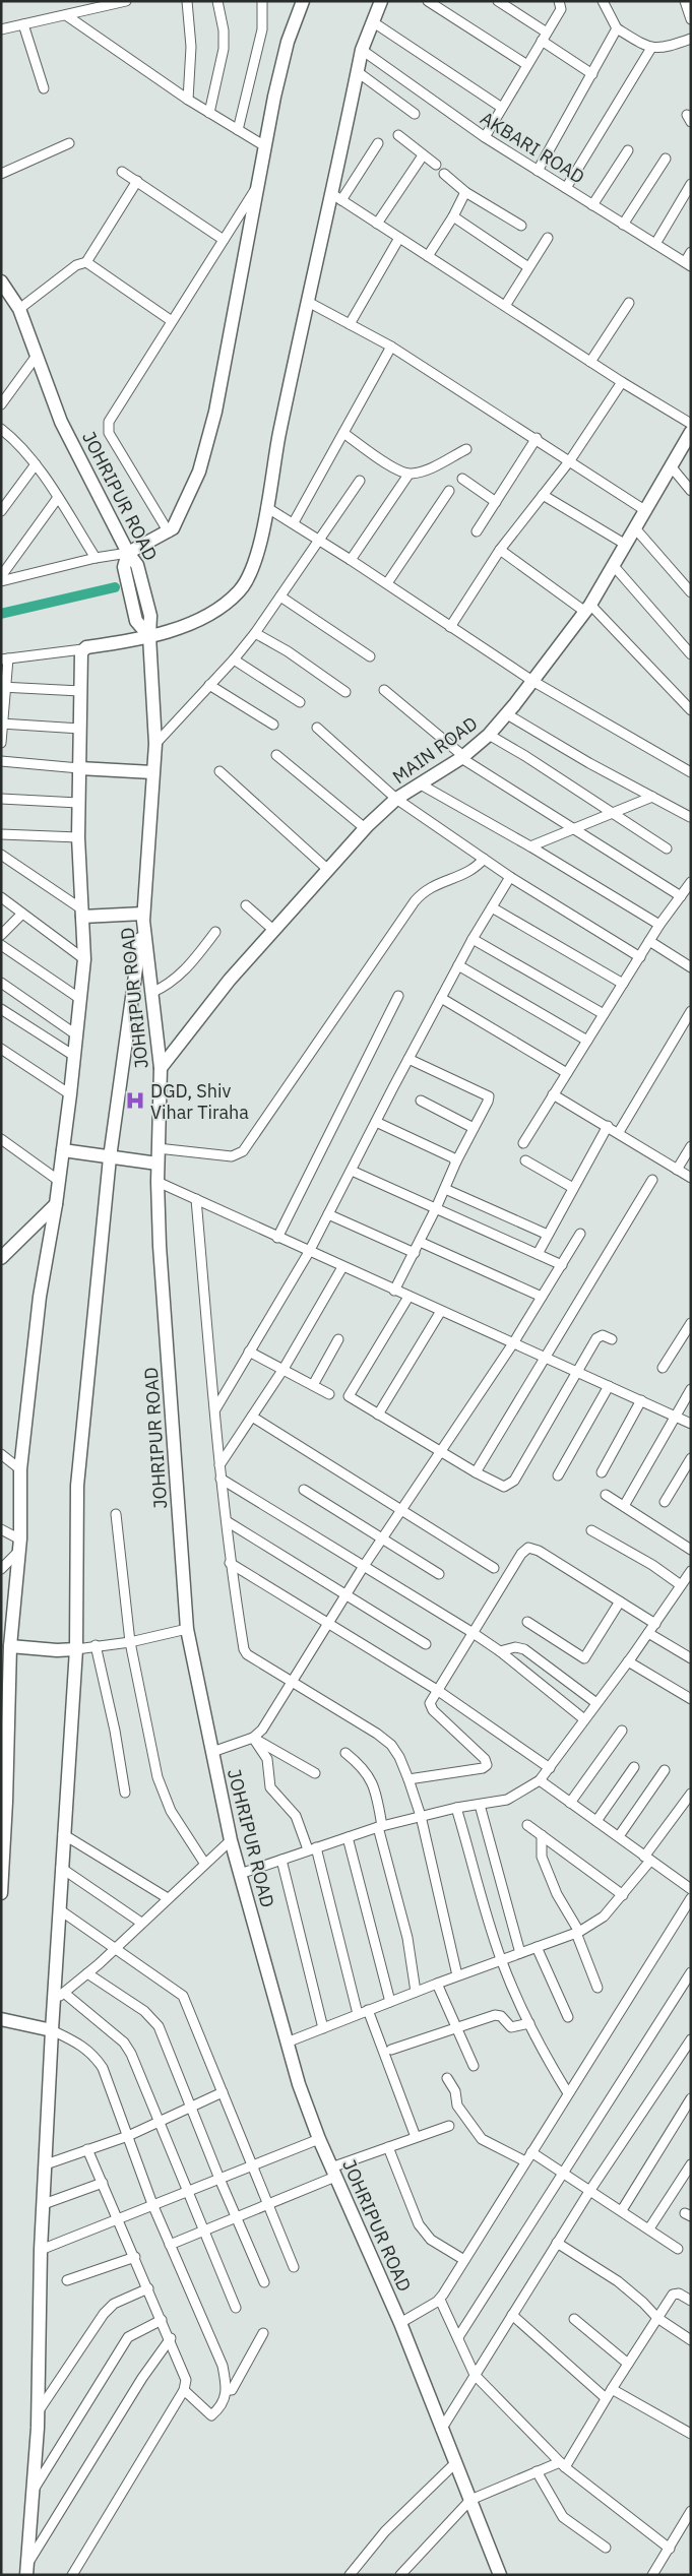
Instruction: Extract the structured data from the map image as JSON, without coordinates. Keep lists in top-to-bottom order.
{
  "streets": {
    "street": ["AKBARI ROAD", "JOHRIPUR ROAD", "MAIN ROAD"]
  },
  "crossings": [
    ["JOHRIPUR ROAD", "MAIN ROAD"]
  ],
  "places": {
    "hospital": ["DGD, Shiv Vihar Tiraha"]
  }
}
